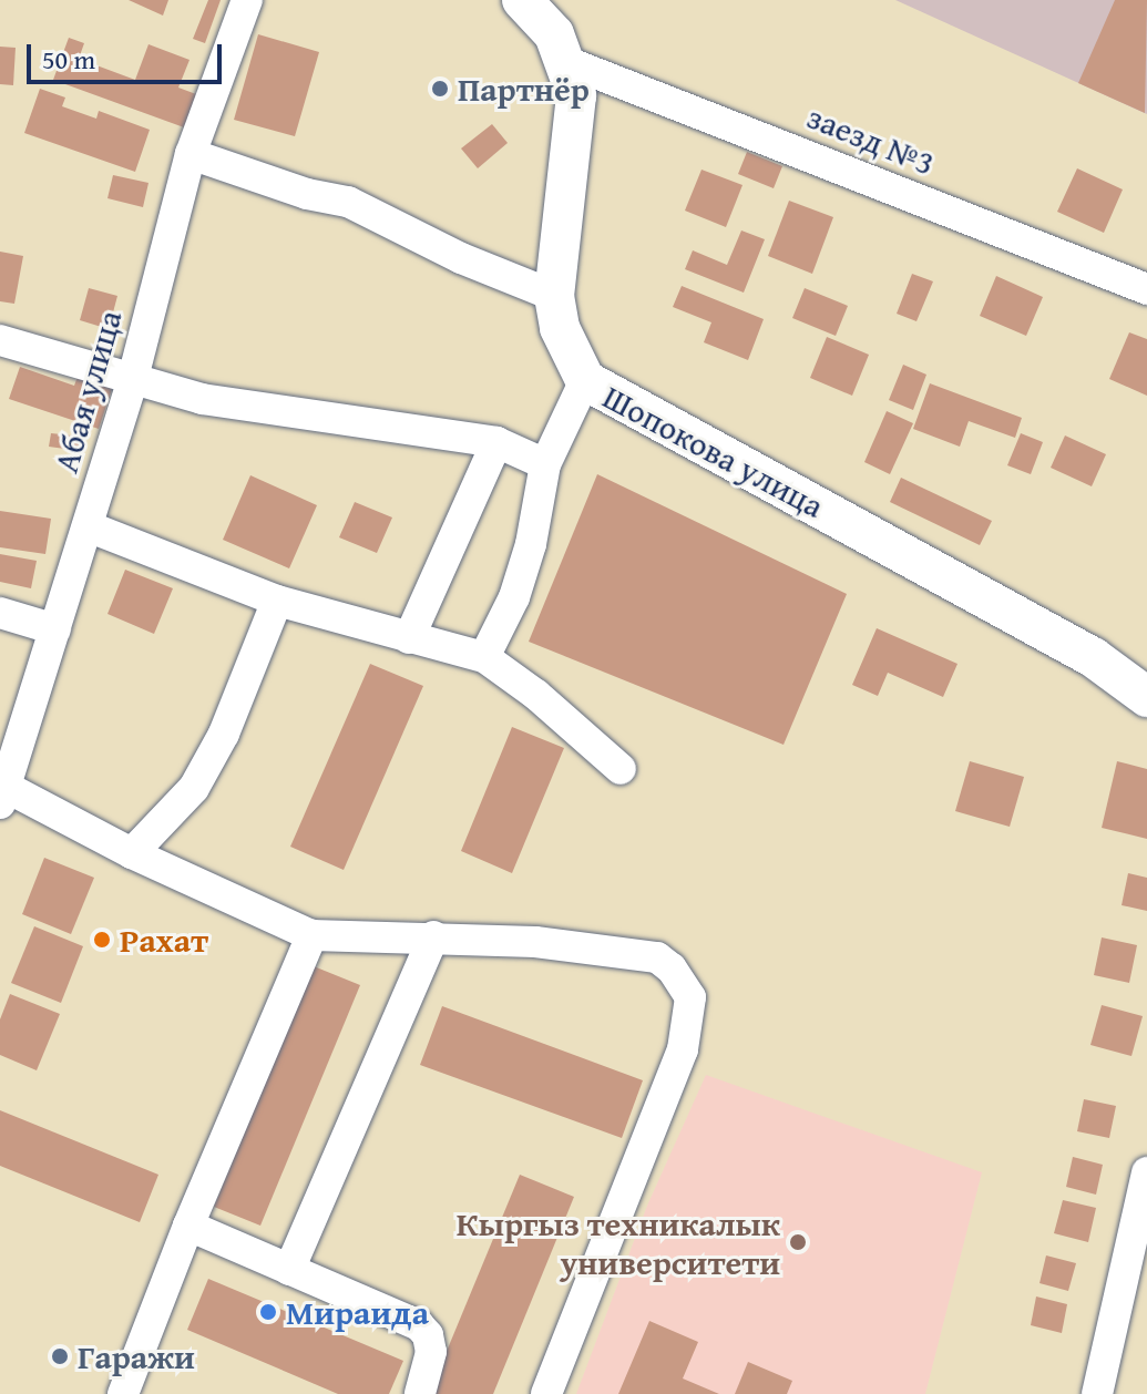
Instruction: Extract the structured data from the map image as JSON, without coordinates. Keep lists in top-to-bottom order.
{
  "streets": {
    "street": ["заезд №3", "Абая улица", "Шопокова улица"]
  },
  "crossings": [
    ["заезд №3", "Шопокова улица"]
  ],
  "places": [
    "Партнёр",
    "Рахат",
    "Кыргыз техникалык университети",
    "Мираида",
    "Гаражи"
  ],
  "scale_bar": "50 m"
}
